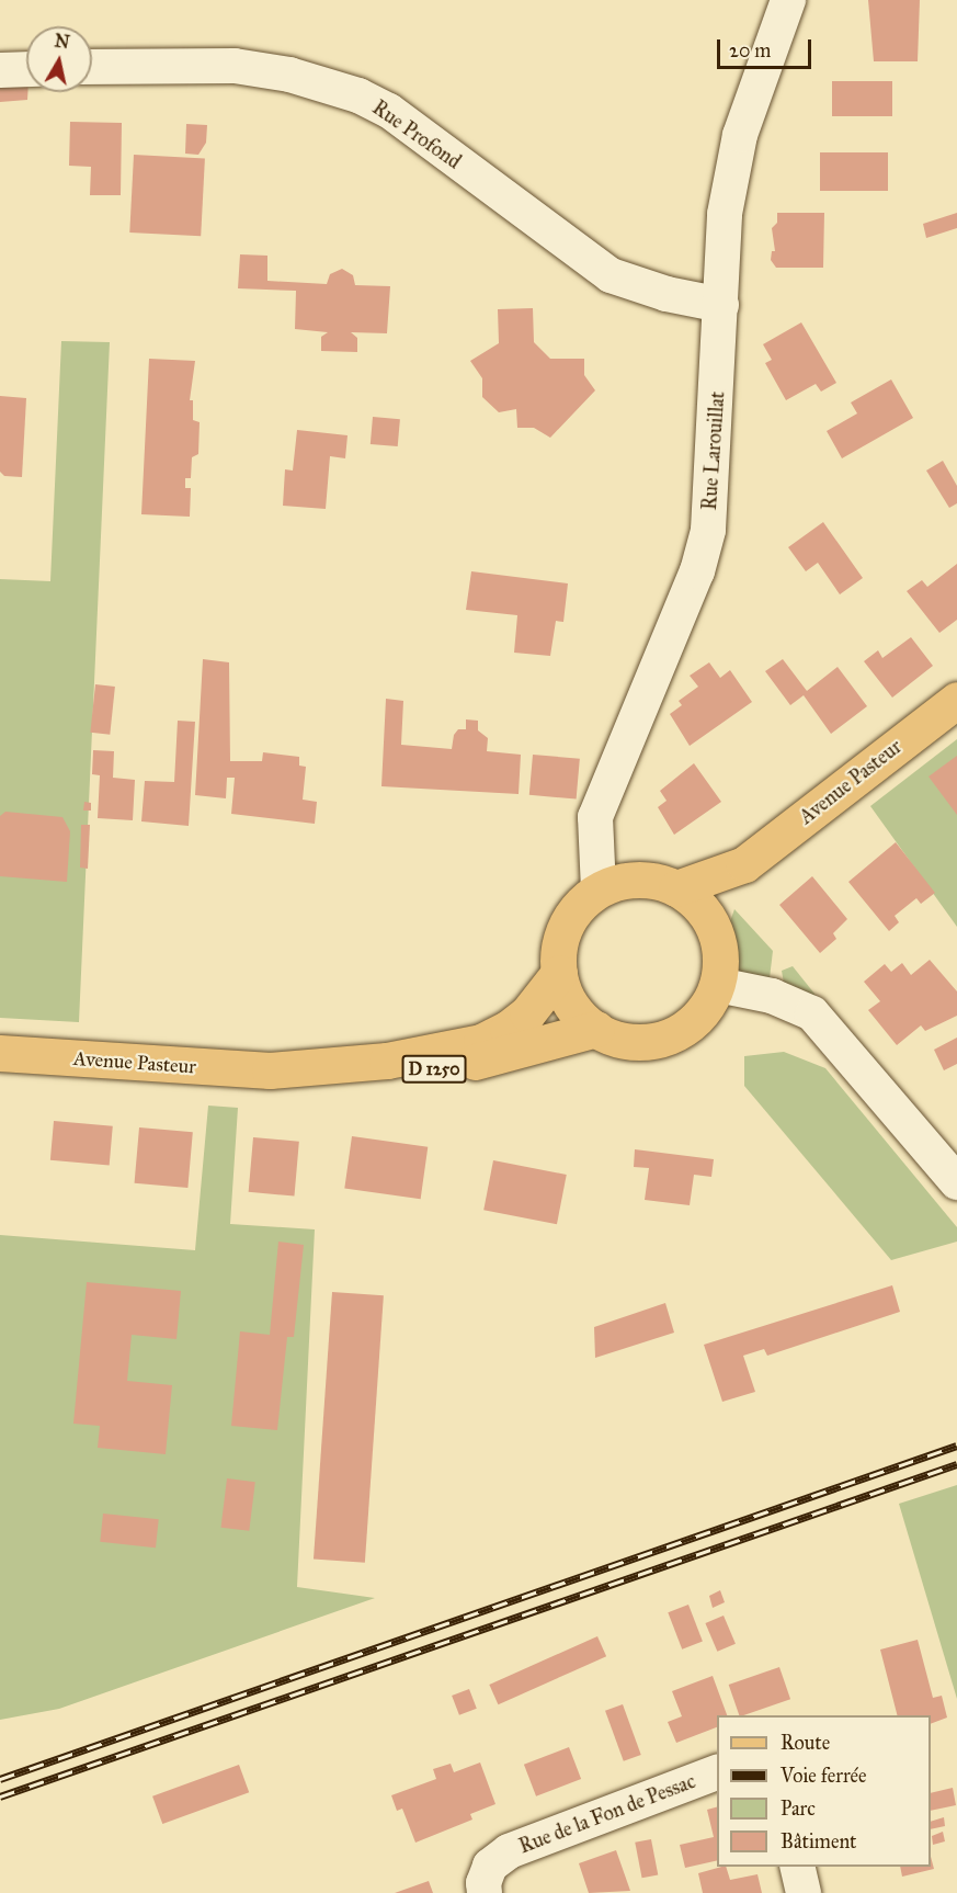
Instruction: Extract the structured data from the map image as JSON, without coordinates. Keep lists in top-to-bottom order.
{
  "streets": {
    "main road": ["Avenue Pasteur", "D 1250"],
    "street": ["Rue Profond", "Rue Larouillat", "Rue de la Fon de Pessac"]
  },
  "crossings": [
    ["Rue Profond", "Rue Larouillat"],
    ["Rue Larouillat", "Avenue Pasteur"]
  ],
  "legend": [
    "Route",
    "Voie ferrée",
    "Parc",
    "Bâtiment"
  ],
  "scale_bar": "20 m",
  "north": "top"
}
